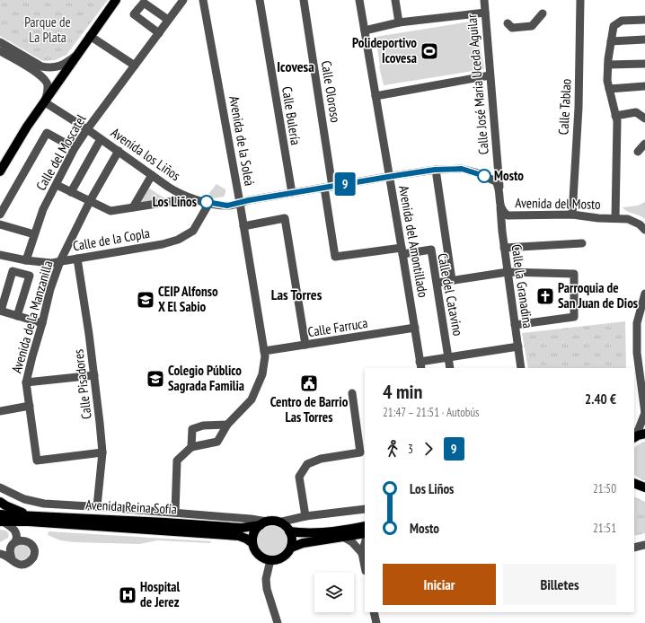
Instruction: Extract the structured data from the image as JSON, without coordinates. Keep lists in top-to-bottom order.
{
  "streets": {
    "main road": ["Avenida Reina Sofía"],
    "street": [
      "Calle José María Uceda Aguilar",
      "Calle Oloroso",
      "Calle Tablao",
      "Calle Bulería",
      "Avenida de la Soleá",
      "Calle del Moscatel",
      "Avenida los Liños",
      "Avenida del Mosto",
      "Calle de la Copla",
      "Avenida del Amontillado",
      "Calle la Granadina",
      "Calle del Catavino",
      "Avenida de la Manzanilla",
      "Calle Farruca",
      "Calle Pisadores"
    ]
  },
  "crossings": [
    ["Calle José María Uceda Aguilar", "Avenida del Mosto"],
    ["Calle Oloroso", "Avenida del Mosto"],
    ["Calle Oloroso", "Avenida del Amontillado"],
    ["Calle Oloroso", "Calle del Catavino"],
    ["Calle Tablao", "Avenida del Mosto"],
    ["Calle Bulería", "Avenida del Mosto"],
    ["Avenida de la Soleá", "Avenida los Liños"],
    ["Avenida de la Soleá", "Avenida del Mosto"],
    ["Avenida de la Soleá", "Calle Farruca"],
    ["Calle del Moscatel", "Avenida los Liños"],
    ["Calle del Moscatel", "Calle de la Copla"],
    ["Avenida los Liños", "Avenida del Mosto"],
    ["Avenida los Liños", "Calle de la Copla"],
    ["Avenida los Liños", "Avenida de la Manzanilla"],
    ["Avenida del Mosto", "Avenida del Amontillado"],
    ["Avenida del Mosto", "Calle la Granadina"],
    ["Calle de la Copla", "Avenida de la Manzanilla"],
    ["Calle de la Copla", "Calle Pisadores"],
    ["Avenida del Amontillado", "Calle del Catavino"],
    ["Avenida del Amontillado", "Calle Farruca"],
    ["Avenida de la Manzanilla", "Calle Pisadores"]
  ],
  "districts": ["Icovesa", "Las Torres"],
  "parks": ["Parque de La Plata"],
  "places": {
    "sports": ["Polideportivo Icovesa"],
    "other": ["Mosto", "Los Liños"],
    "church": ["Parroquia de San Juan de Dios"],
    "school or university": ["CEIP Alfonso X El Sabio", "Colegio Público Sagrada Familia"],
    "public building": ["Centro de Barrio Las Torres"],
    "hospital": ["Hospital de Jerez"]
  },
  "lines": ["bus line 9"],
  "page": {
    "on_map": "9",
    "heading": ["4 min", "21:47 – 21:51 · Autobús", "2.40 €"],
    "legs": ["3", "9"],
    "list": [
      {
        "name": "Los Liños",
        "value": "21:50"
      },
      {
        "name": "Mosto",
        "value": "21:51"
      }
    ],
    "buttons": ["Iniciar", "Billetes"]
  }
}
